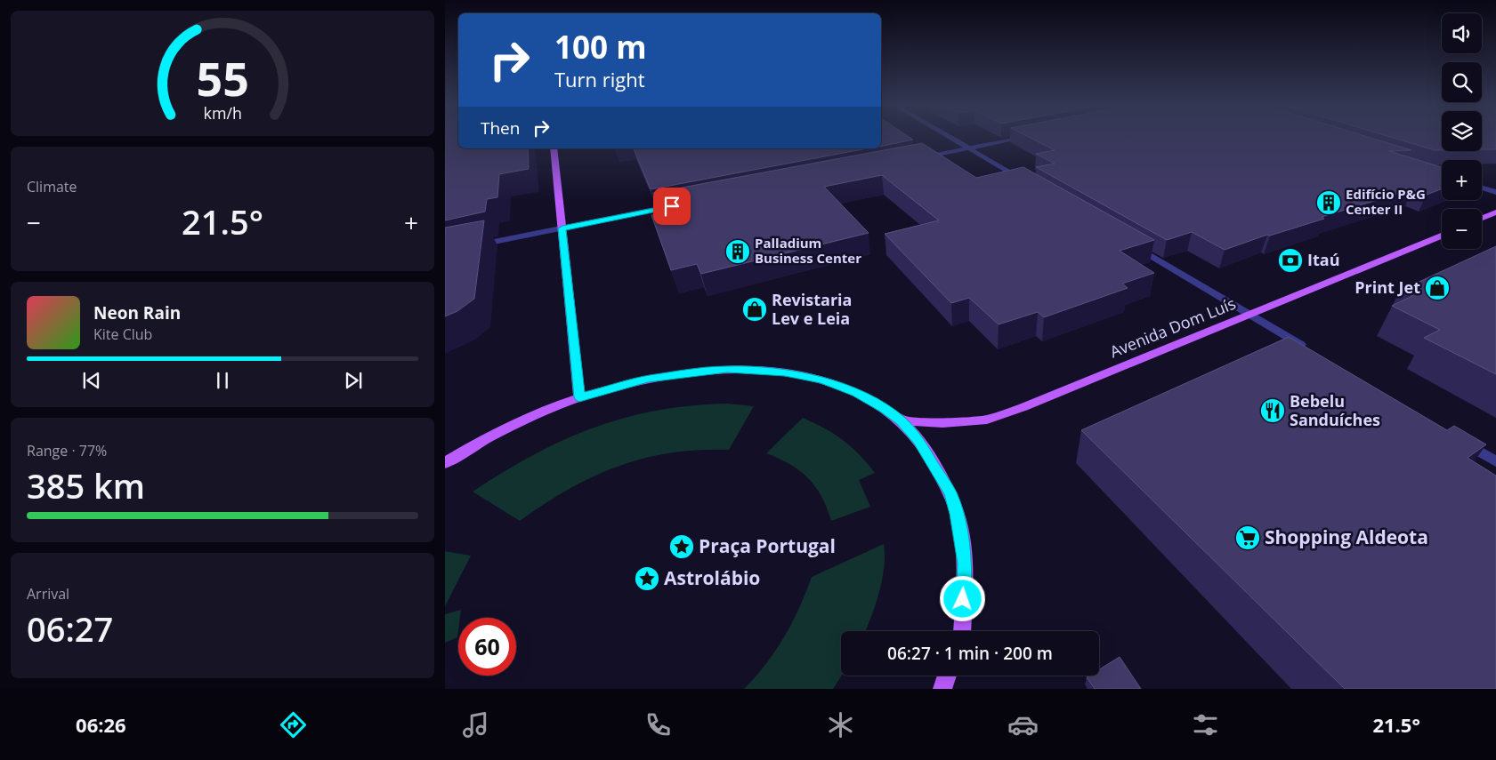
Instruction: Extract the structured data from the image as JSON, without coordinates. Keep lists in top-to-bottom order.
{
  "streets": {
    "main road": ["Avenida Dom Luís"]
  },
  "places": {
    "building": ["Edifício P&G Center II", "Palladium Business Center"],
    "bank": ["Itaú"],
    "shop": ["Print Jet", "Revistaria Lev e Leia"],
    "restaurant": ["Bebelu Sanduíches"],
    "supermarket": ["Shopping Aldeota"],
    "place": ["Praça Portugal", "Astrolábio"]
  },
  "page": {
    "map_buttons": ["+", "−"],
    "turn": ["100 m", "Turn right"],
    "then": "Then",
    "tile": [
      "Climate",
      ["Range · 77%", "385 km"],
      ["Arrival", "06:27"]
    ],
    "heat": ["−", "21.5°", "+"],
    "song": ["Neon Rain", "Kite Club"],
    "limit": "60",
    "trip": "06:27 · 1 min · 200 m",
    "tabs": ["06:26", "21.5°"],
    "gauge": ["55", "km/h"]
  }
}
